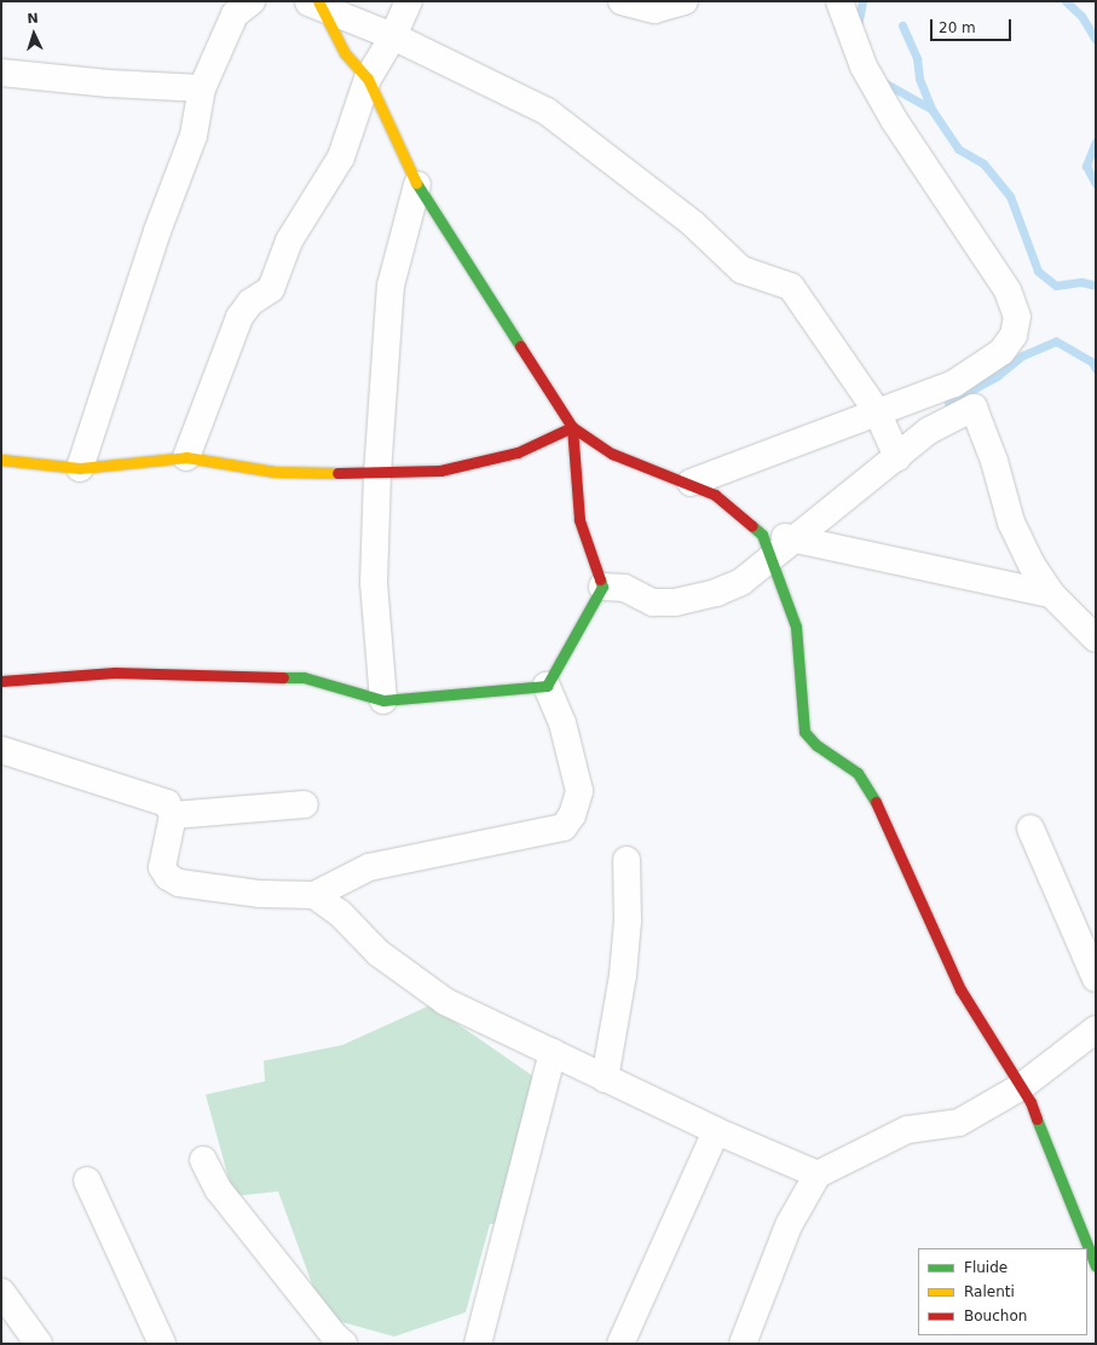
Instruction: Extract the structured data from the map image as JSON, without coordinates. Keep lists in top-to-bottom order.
{
  "legend": ["Fluide", "Ralenti", "Bouchon"],
  "scale_bar": "20 m",
  "north": "top"
}
